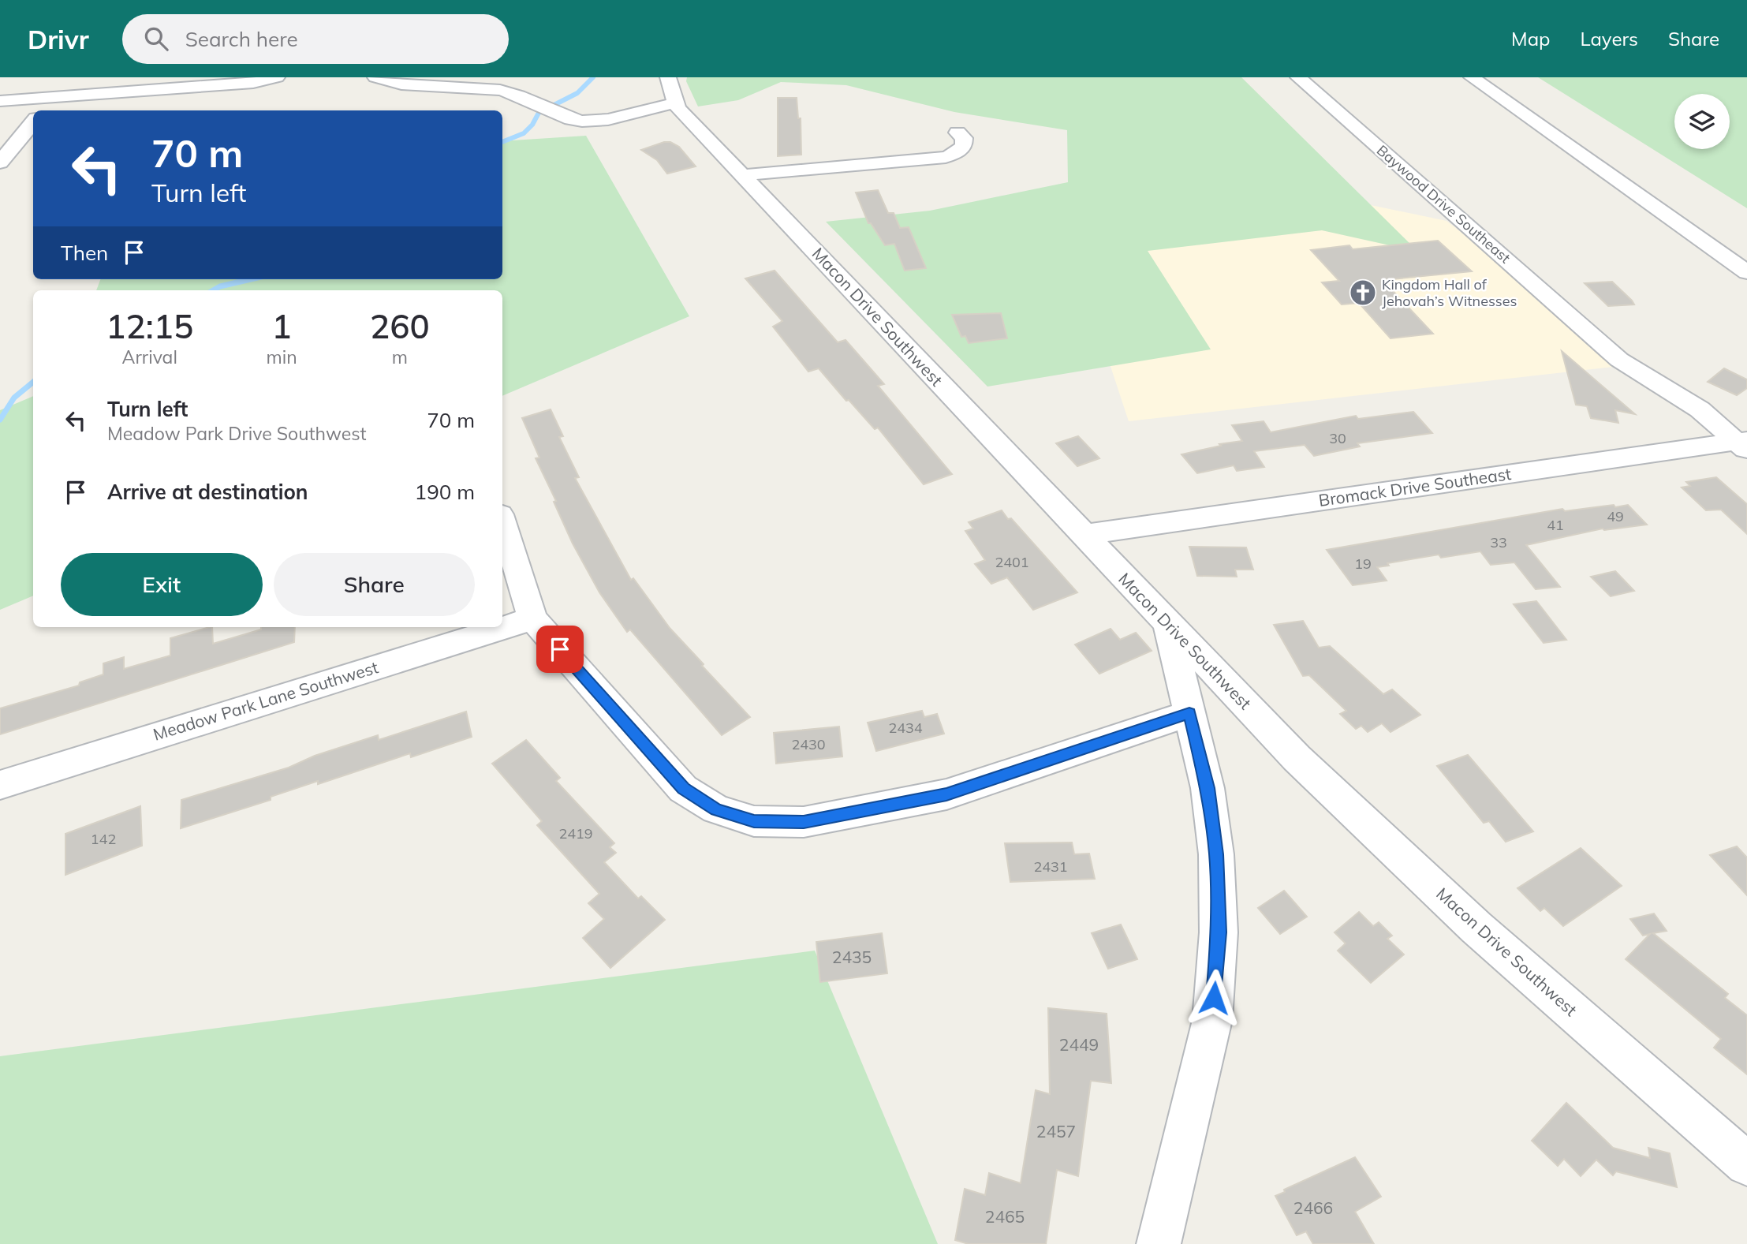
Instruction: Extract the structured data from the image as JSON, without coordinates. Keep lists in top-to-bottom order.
{
  "streets": {
    "street": [
      "Baywood Drive Southeast",
      "Macon Drive Southwest",
      "Bromack Drive Southeast",
      "Meadow Park Lane Southwest"
    ]
  },
  "crossings": [
    ["Baywood Drive Southeast", "Bromack Drive Southeast"],
    ["Macon Drive Southwest", "Bromack Drive Southeast"]
  ],
  "places": {
    "church": ["Kingdom Hall of Jehovah’s Witnesses"]
  },
  "house_numbers": [
    "30",
    "49",
    "41",
    "33",
    "2401",
    "19",
    "2434",
    "2430",
    "2419",
    "142",
    "2431",
    "2435",
    "2449",
    "2457",
    "2466",
    "2465"
  ],
  "page": {
    "header": "Drivr",
    "search": "Search here",
    "nav": ["Map", "Layers", "Share"],
    "turn": ["70 m", "Turn left"],
    "then": "Then",
    "eta": [
      "12:15",
      "Arrival",
      "1",
      "min",
      "260",
      "m"
    ],
    "list": [
      {
        "name": "Turn left",
        "note": "Meadow Park Drive Southwest",
        "value": "70 m"
      },
      {
        "name": "Arrive at destination",
        "value": "190 m"
      }
    ],
    "buttons": ["Exit", "Share"]
  }
}
